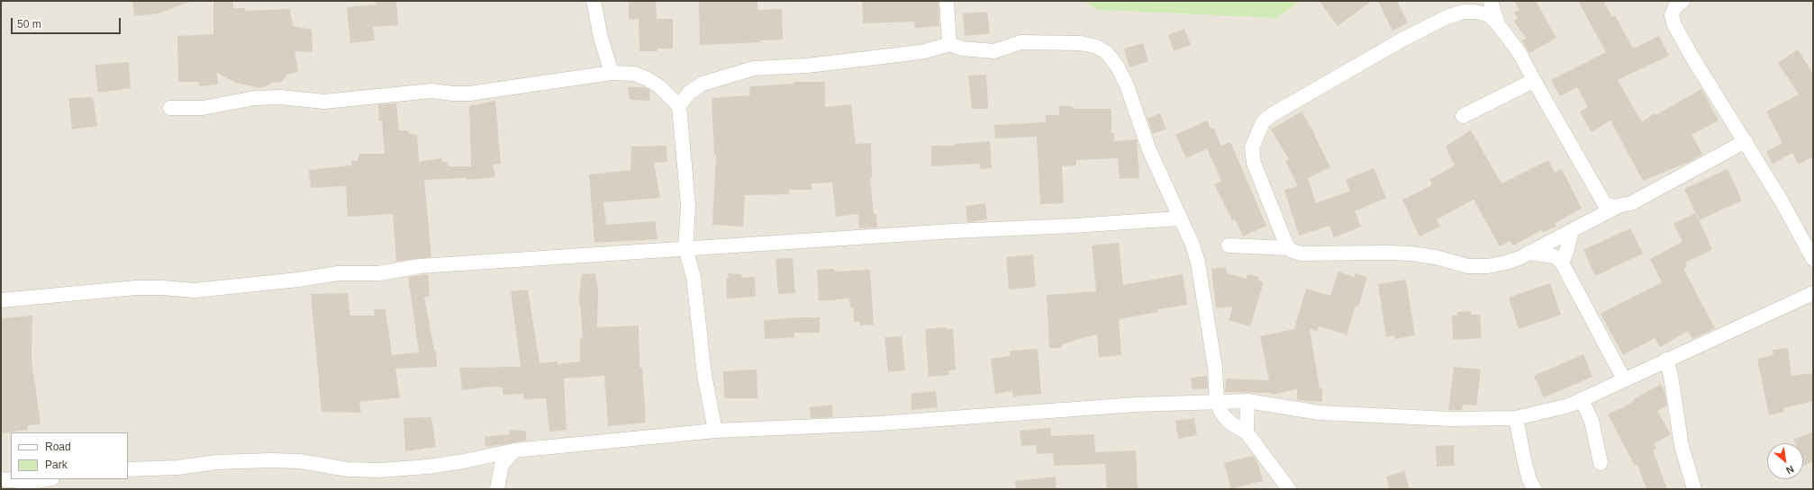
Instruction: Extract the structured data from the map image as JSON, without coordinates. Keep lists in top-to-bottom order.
{
  "legend": ["Road", "Park"],
  "scale_bar": "50 m",
  "north": "bottom right"
}
